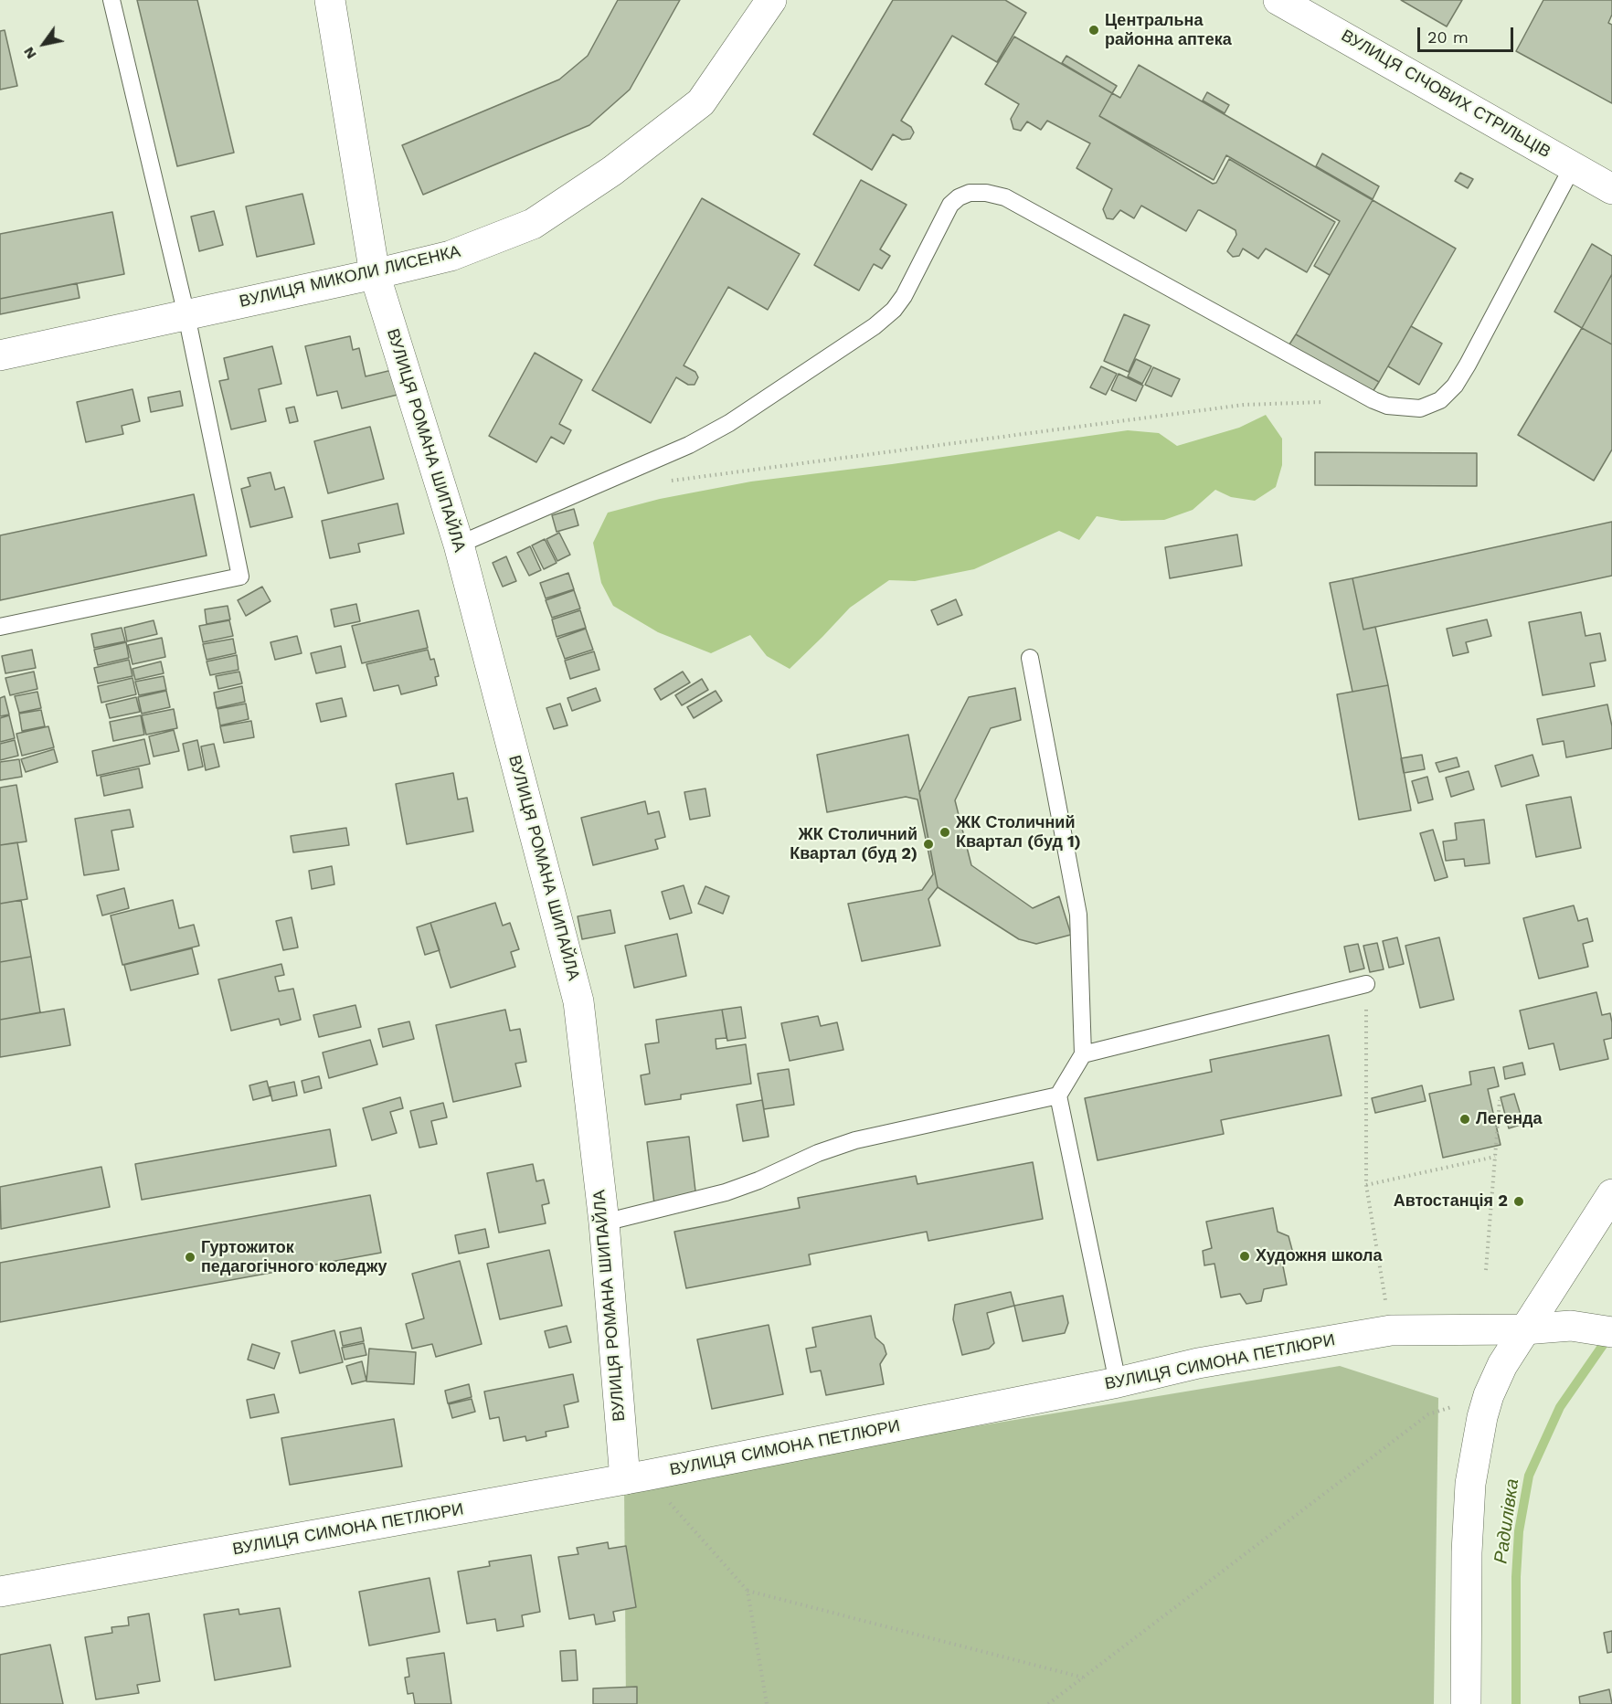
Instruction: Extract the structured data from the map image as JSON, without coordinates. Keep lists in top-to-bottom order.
{
  "streets": {
    "street": [
      "ВУЛИЦЯ СІЧОВИХ СТРІЛЬЦІВ",
      "ВУЛИЦЯ МИКОЛИ ЛИСЕНКА",
      "ВУЛИЦЯ РОМАНА ШИПАЙЛА",
      "ВУЛИЦЯ СИМОНА ПЕТЛЮРИ"
    ]
  },
  "crossings": [
    ["ВУЛИЦЯ МИКОЛИ ЛИСЕНКА", "ВУЛИЦЯ РОМАНА ШИПАЙЛА"],
    ["ВУЛИЦЯ РОМАНА ШИПАЙЛА", "ВУЛИЦЯ СИМОНА ПЕТЛЮРИ"]
  ],
  "water": ["Радилівка"],
  "places": [
    "Центральна районна аптека",
    "ЖК Столичний Квартал (буд 1)",
    "ЖК Столичний Квартал (буд 2)",
    "Легенда",
    "Автостанція 2",
    "Художня школа",
    "Гуртожиток педагогічного коледжу"
  ],
  "scale_bar": "20 m",
  "north": "bottom left"
}
